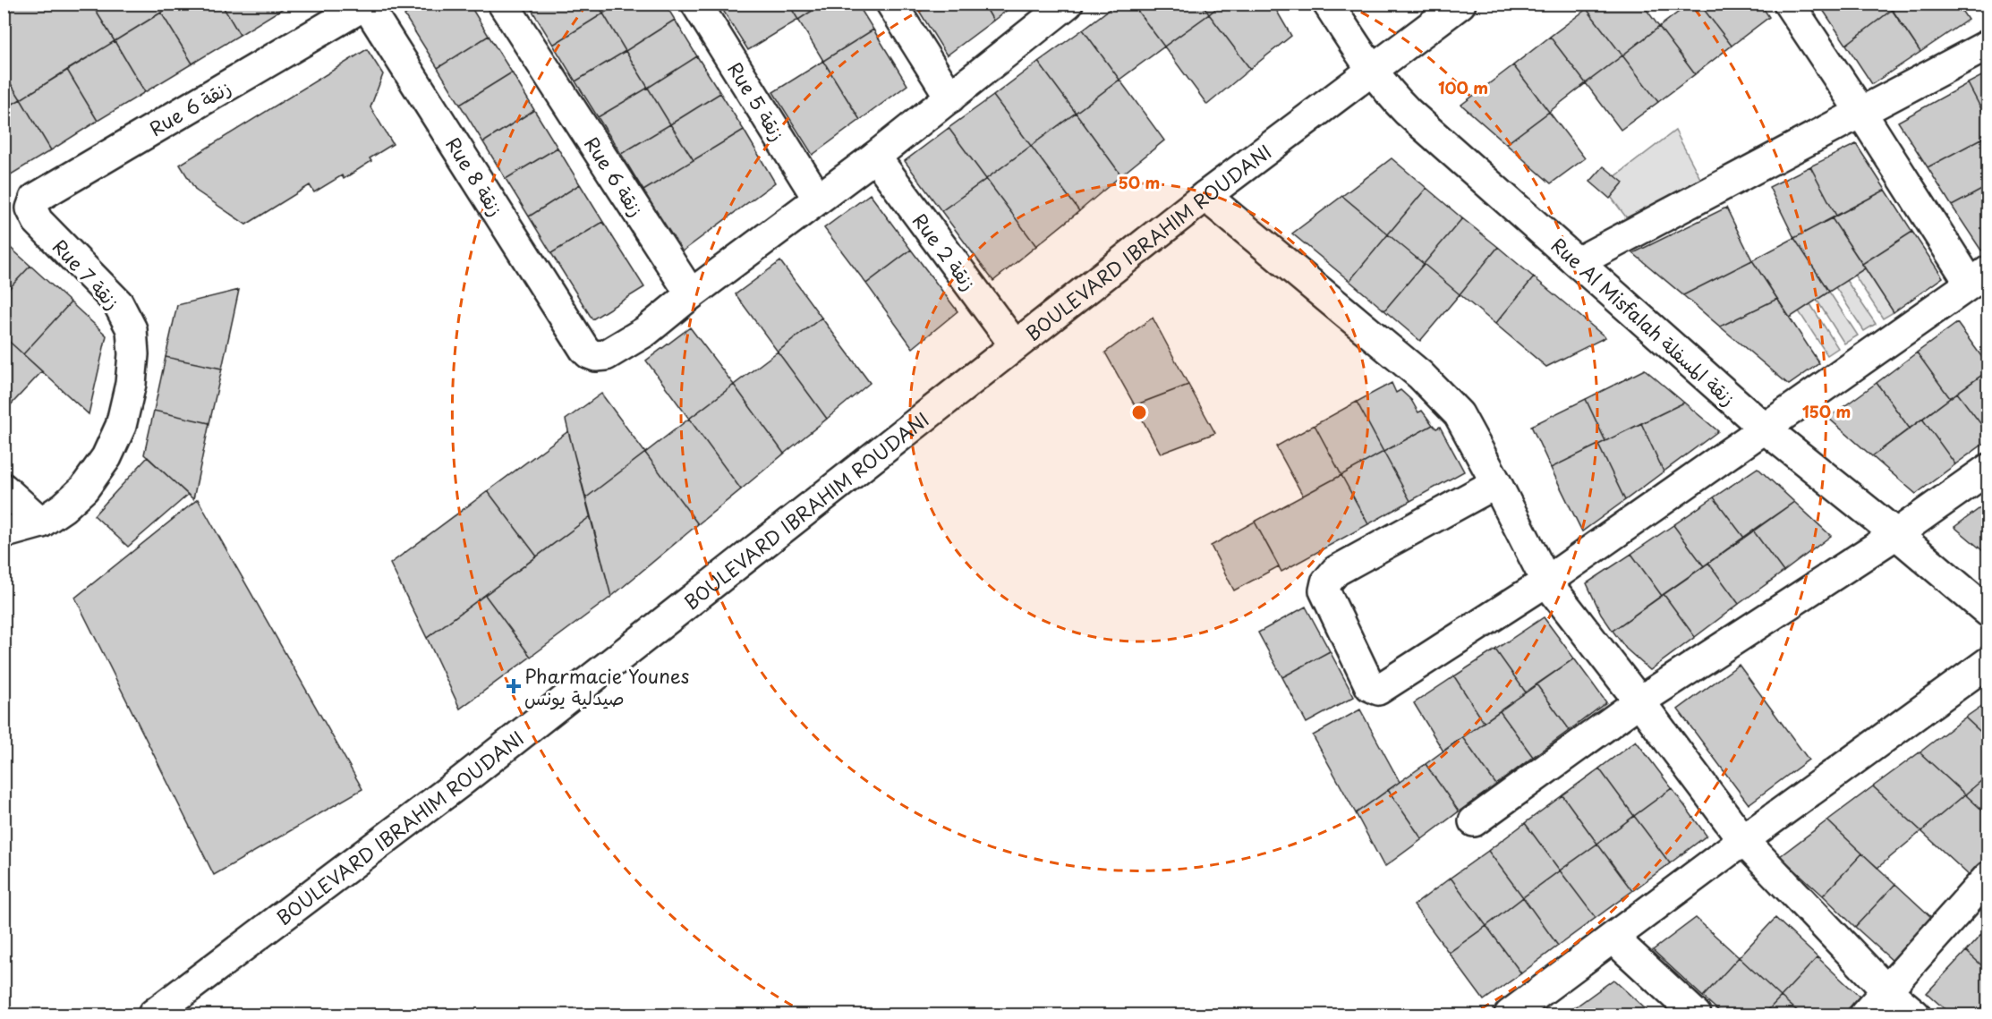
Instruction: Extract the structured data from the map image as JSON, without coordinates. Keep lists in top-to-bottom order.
{
  "streets": {
    "street": [
      "Rue 5 زنقة",
      "Rue 6 زنقة",
      "Rue 8 زنقة",
      "BOULEVARD IBRAHIM ROUDANI",
      "Rue 2 زنقة",
      "Rue 7 زنقة",
      "Rue Al Misfalah زنقة المسفلة"
    ]
  },
  "crossings": [
    ["Rue 6 زنقة", "Rue 8 زنقة"],
    ["Rue 6 زنقة", "Rue 7 زنقة"],
    ["BOULEVARD IBRAHIM ROUDANI", "Rue 2 زنقة"],
    ["BOULEVARD IBRAHIM ROUDANI", "Rue Al Misfalah زنقة المسفلة"]
  ],
  "places": {
    "health": ["Pharmacie Younes صيدلية يونس"]
  },
  "rings": ["100 m", "50 m", "150 m"]
}
